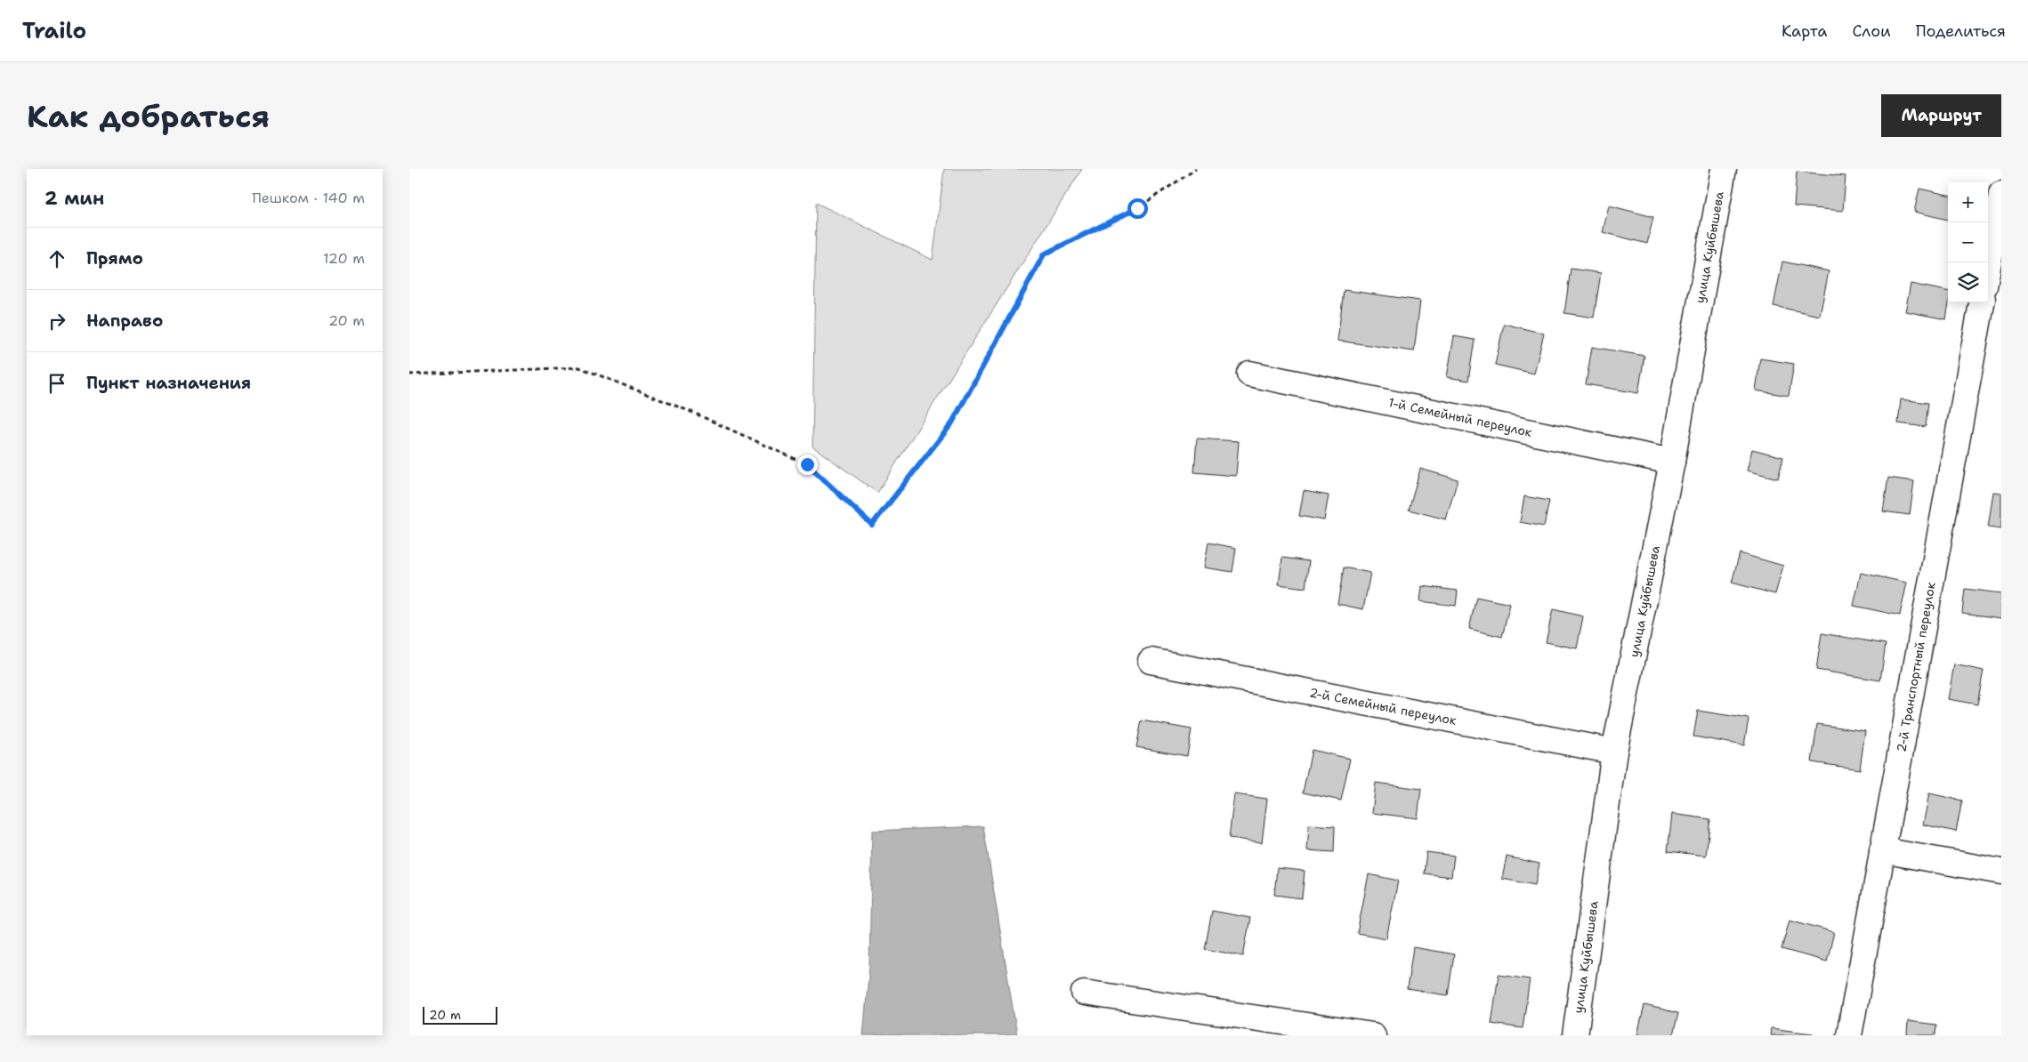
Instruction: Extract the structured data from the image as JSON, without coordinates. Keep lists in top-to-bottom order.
{
  "streets": {
    "street": [
      "улица Куйбышева",
      "1-й Семейный переулок",
      "2-й Транспортный переулок",
      "2-й Семейный переулок"
    ]
  },
  "crossings": [
    ["улица Куйбышева", "1-й Семейный переулок"],
    ["улица Куйбышева", "2-й Семейный переулок"]
  ],
  "scale_bar": "20 m",
  "page": {
    "header": "Trailo",
    "nav": ["Карта", "Слои", "Поделиться"],
    "buttons": "Маршрут",
    "title": "Как добраться",
    "heading": ["2 мин", "Пешком · 140 m"],
    "map_buttons": ["+", "−"],
    "list": [
      ["Прямо", "120 m"],
      ["Направо", "20 m"],
      "Пункт назначения"
    ],
    "scale": "20 m"
  }
}
